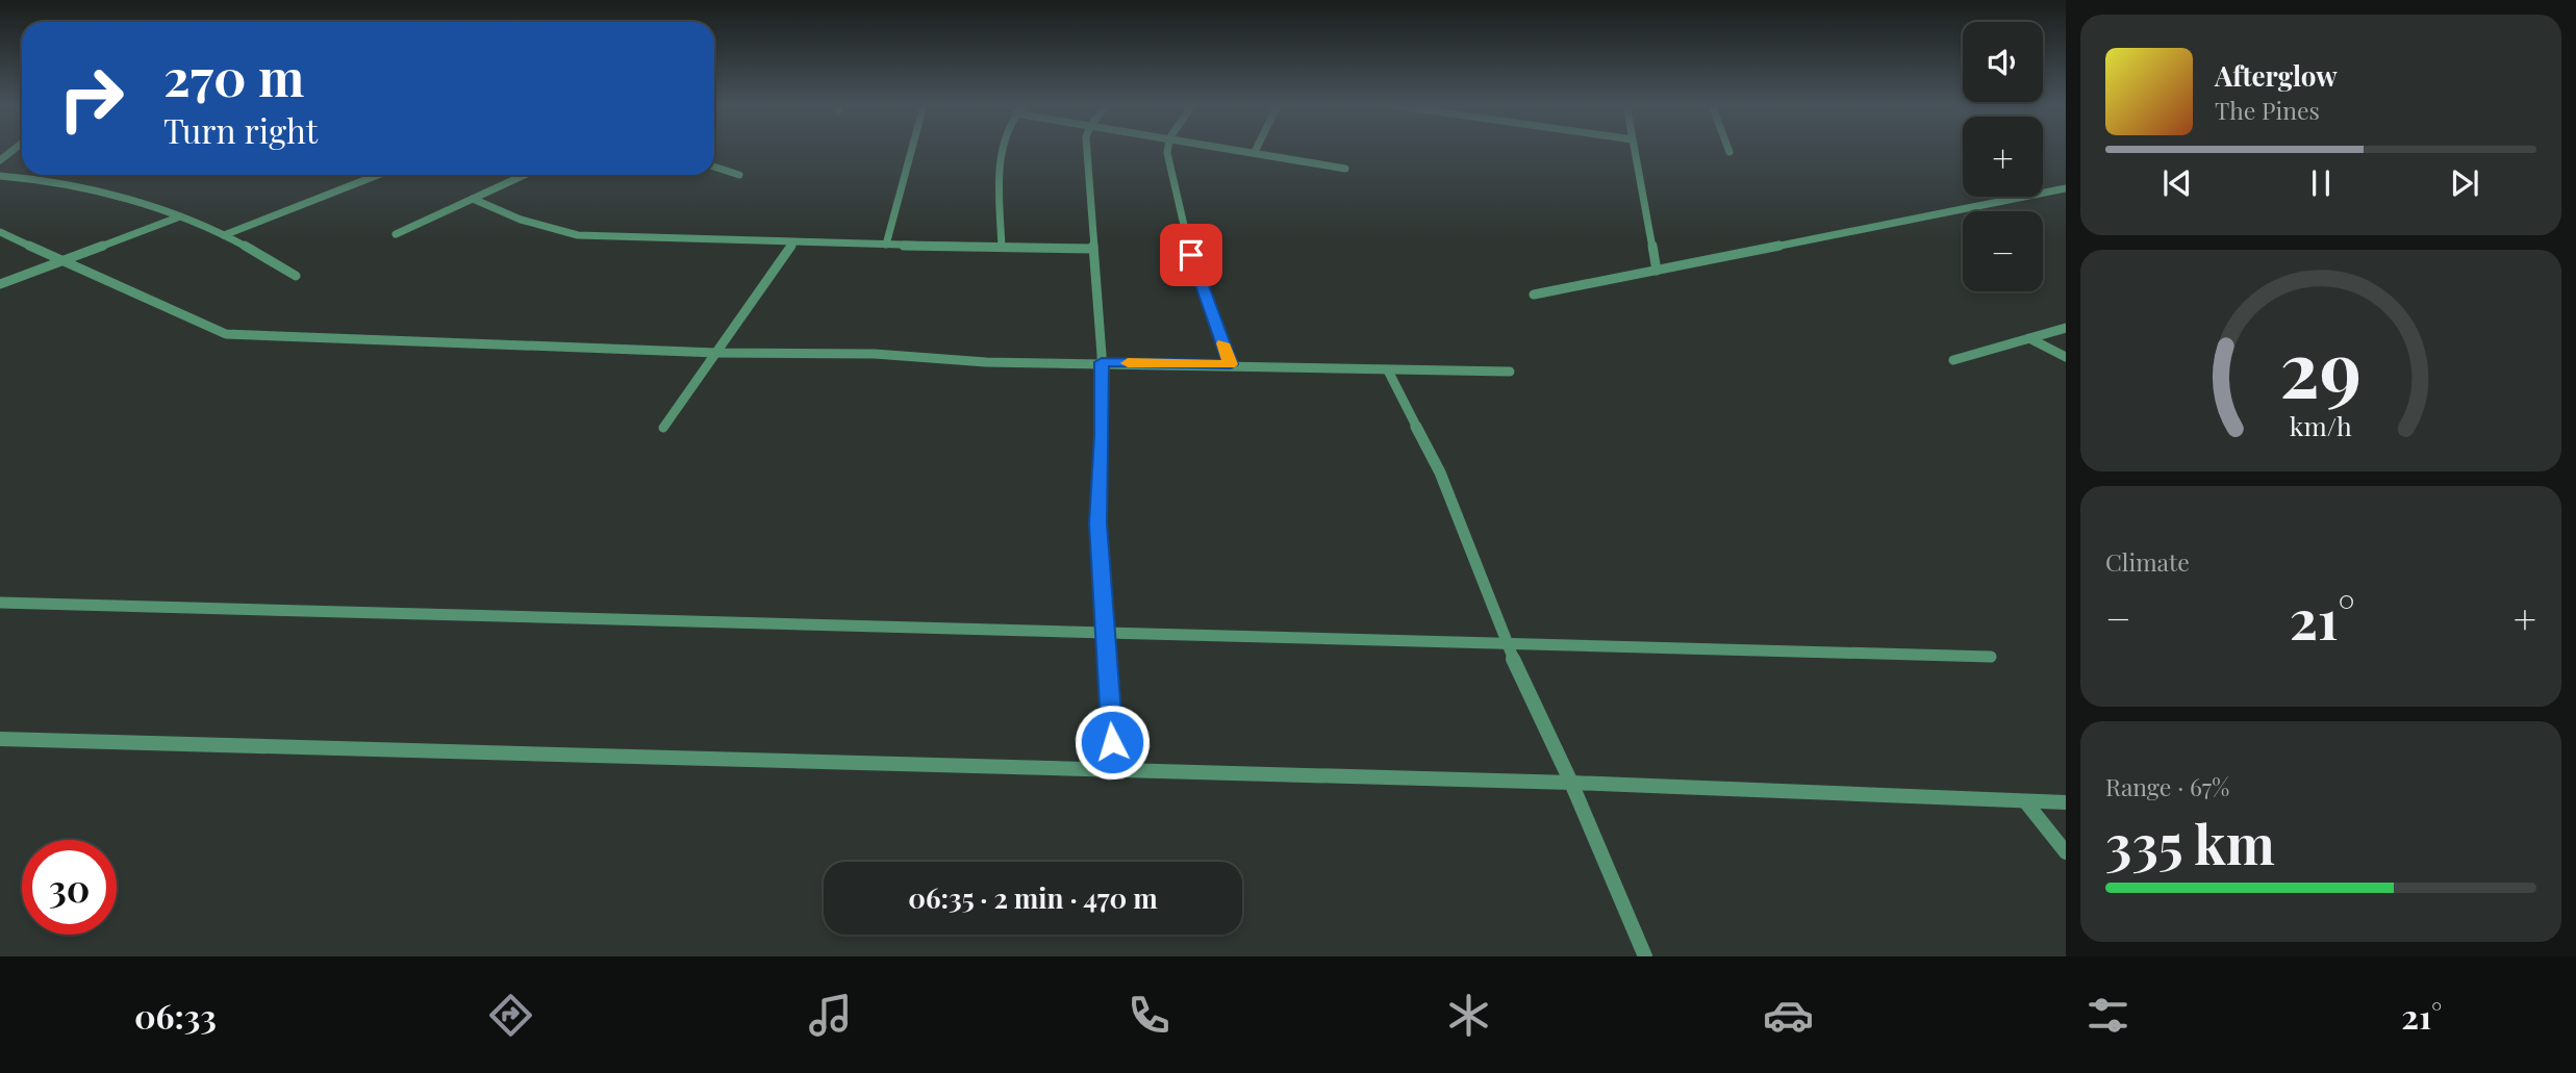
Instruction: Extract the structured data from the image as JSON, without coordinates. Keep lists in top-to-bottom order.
{
  "page": {
    "map_buttons": ["+", "−"],
    "turn": ["270 m", "Turn right"],
    "song": ["Afterglow", "The Pines"],
    "tile": [
      "Climate",
      ["Range · 67%", "335 km"]
    ],
    "heat": ["−", "21°", "+"],
    "limit": "30",
    "trip": "06:35 · 2 min · 470 m",
    "tabs": ["06:33", "21°"],
    "gauge": ["29", "km/h"]
  }
}
